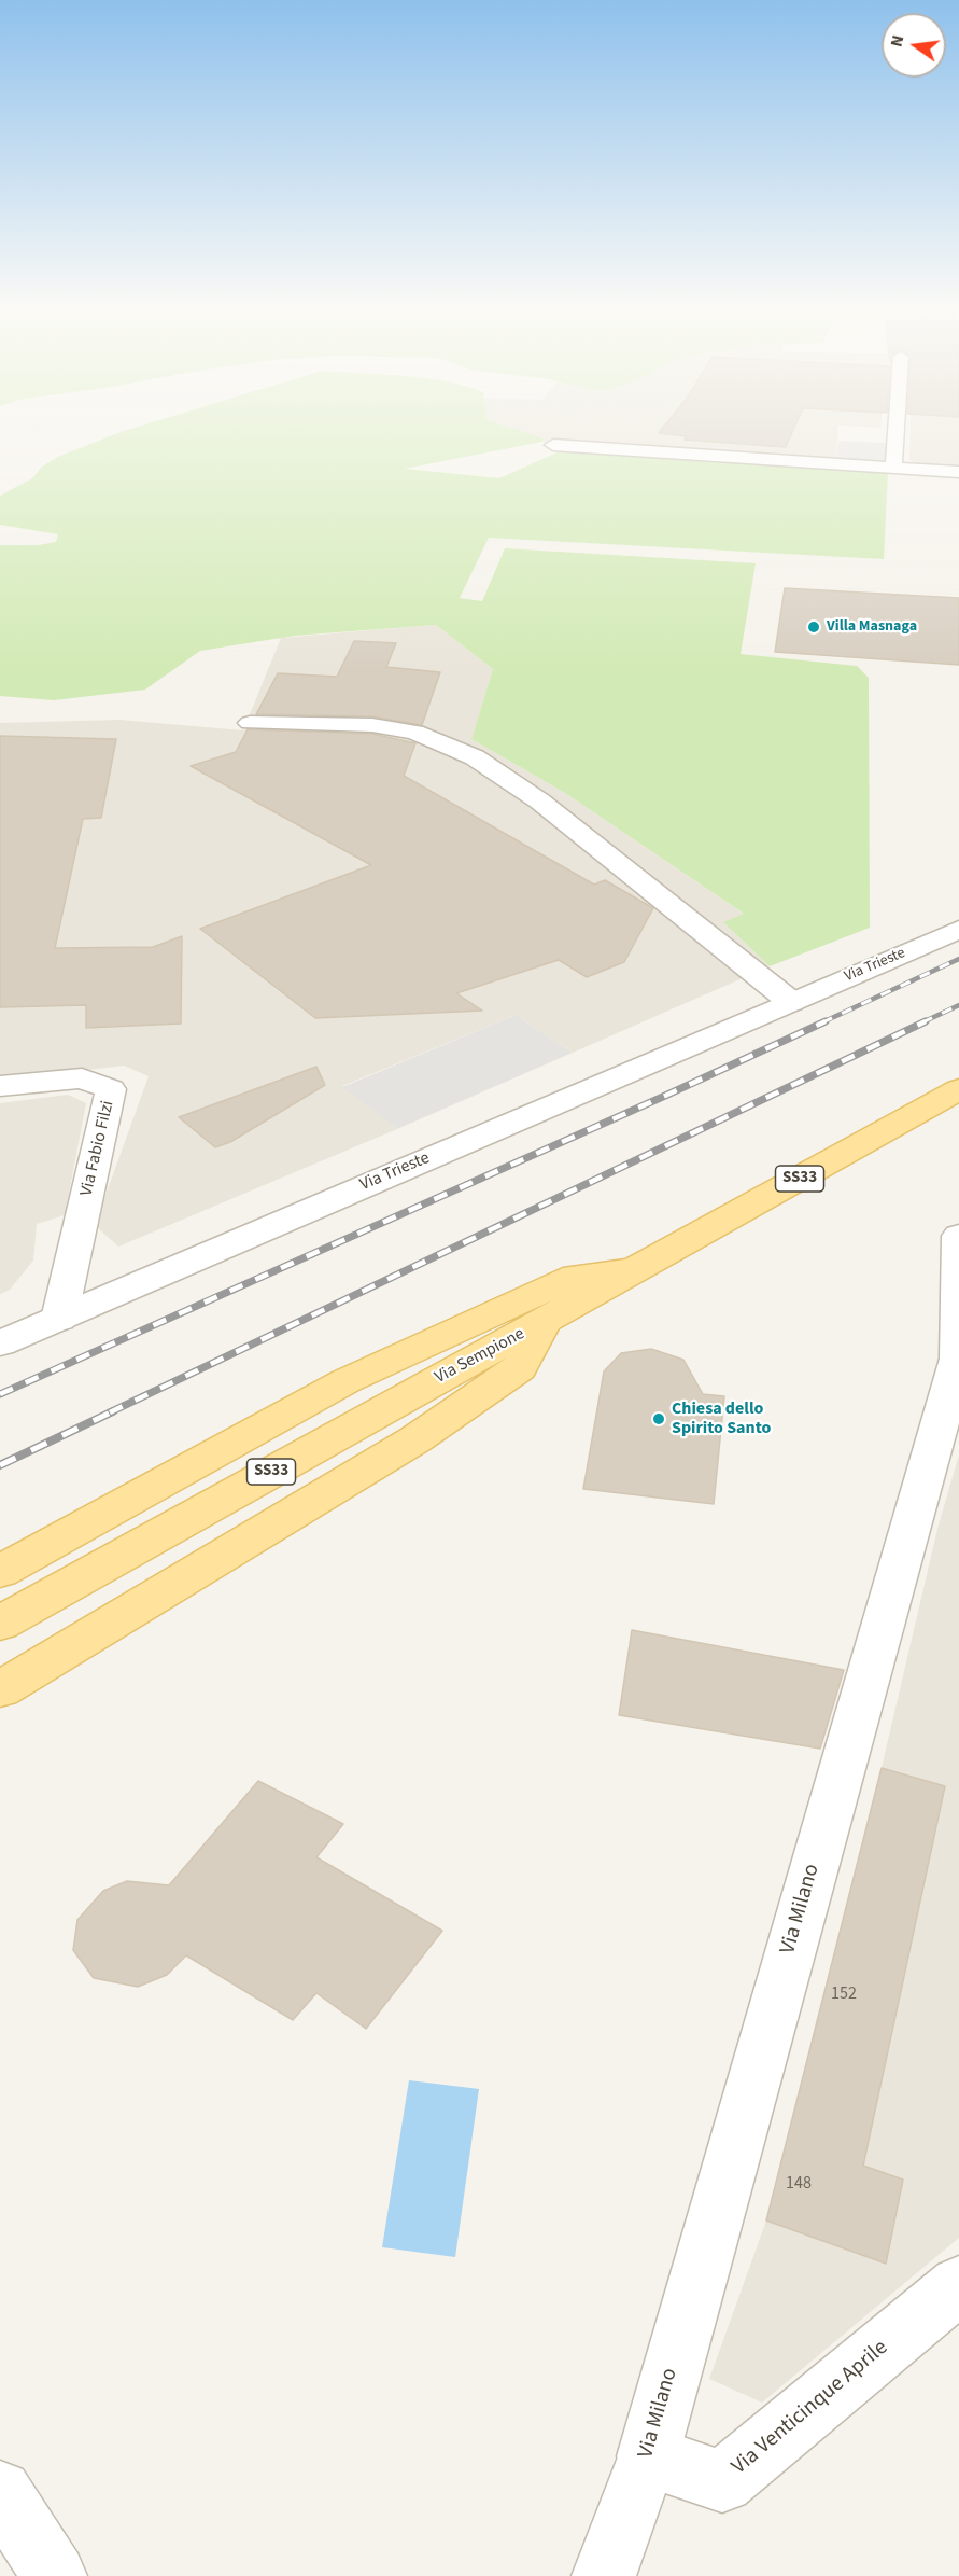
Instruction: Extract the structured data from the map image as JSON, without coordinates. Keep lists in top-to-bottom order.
{
  "streets": {
    "main road": ["SS33", "Via Sempione"],
    "street": [
      "Via Trieste",
      "Via Fabio Filzi",
      "Via Milano",
      "Via Venticinque Aprile"
    ]
  },
  "crossings": [
    ["Via Trieste", "Via Fabio Filzi"],
    ["Via Milano", "Via Venticinque Aprile"]
  ],
  "places": ["Villa Masnaga", "Chiesa dello Spirito Santo"],
  "house_numbers": ["152", "148"],
  "north": "left"
}
